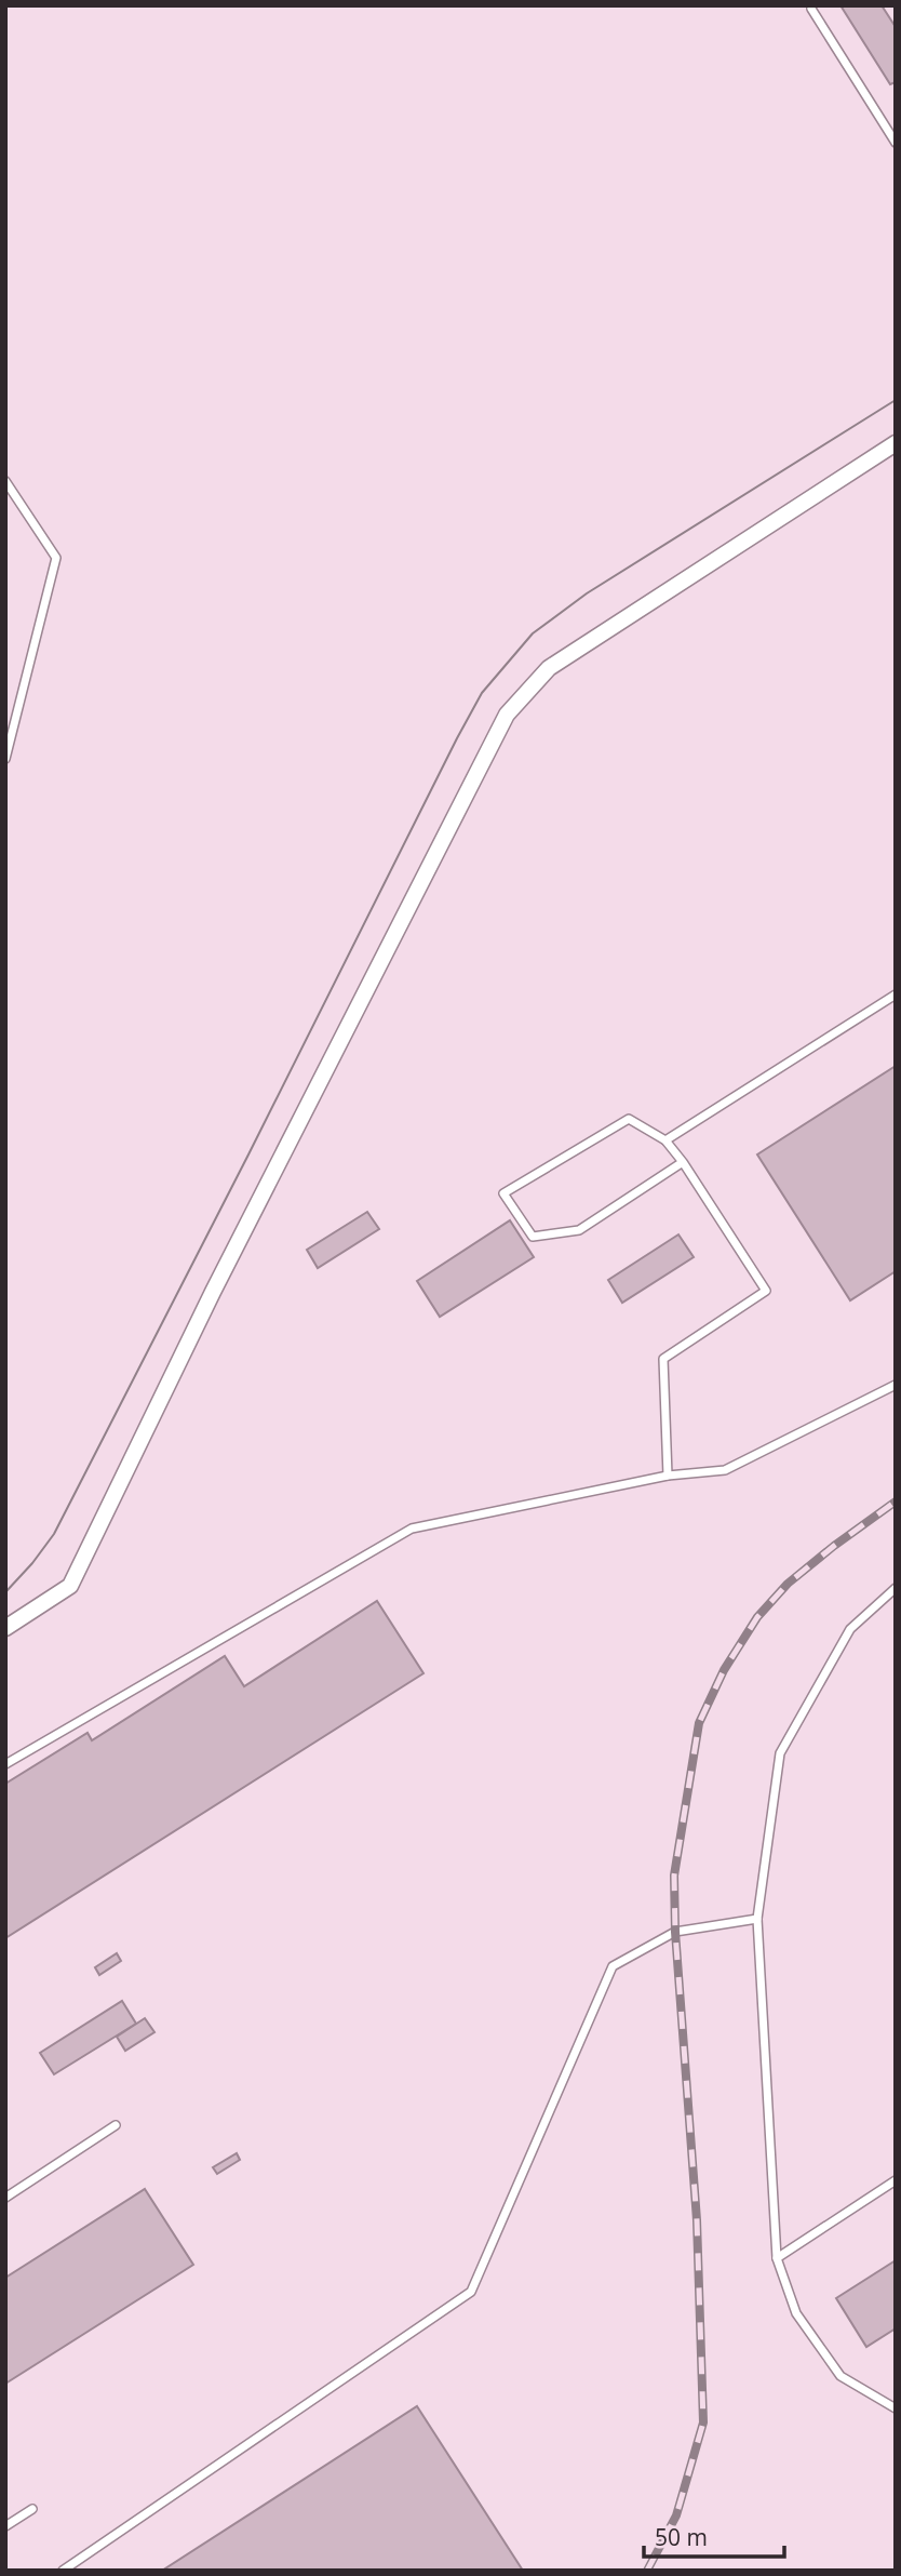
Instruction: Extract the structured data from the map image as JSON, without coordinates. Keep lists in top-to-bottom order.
{
  "scale_bar": "50 m"
}
